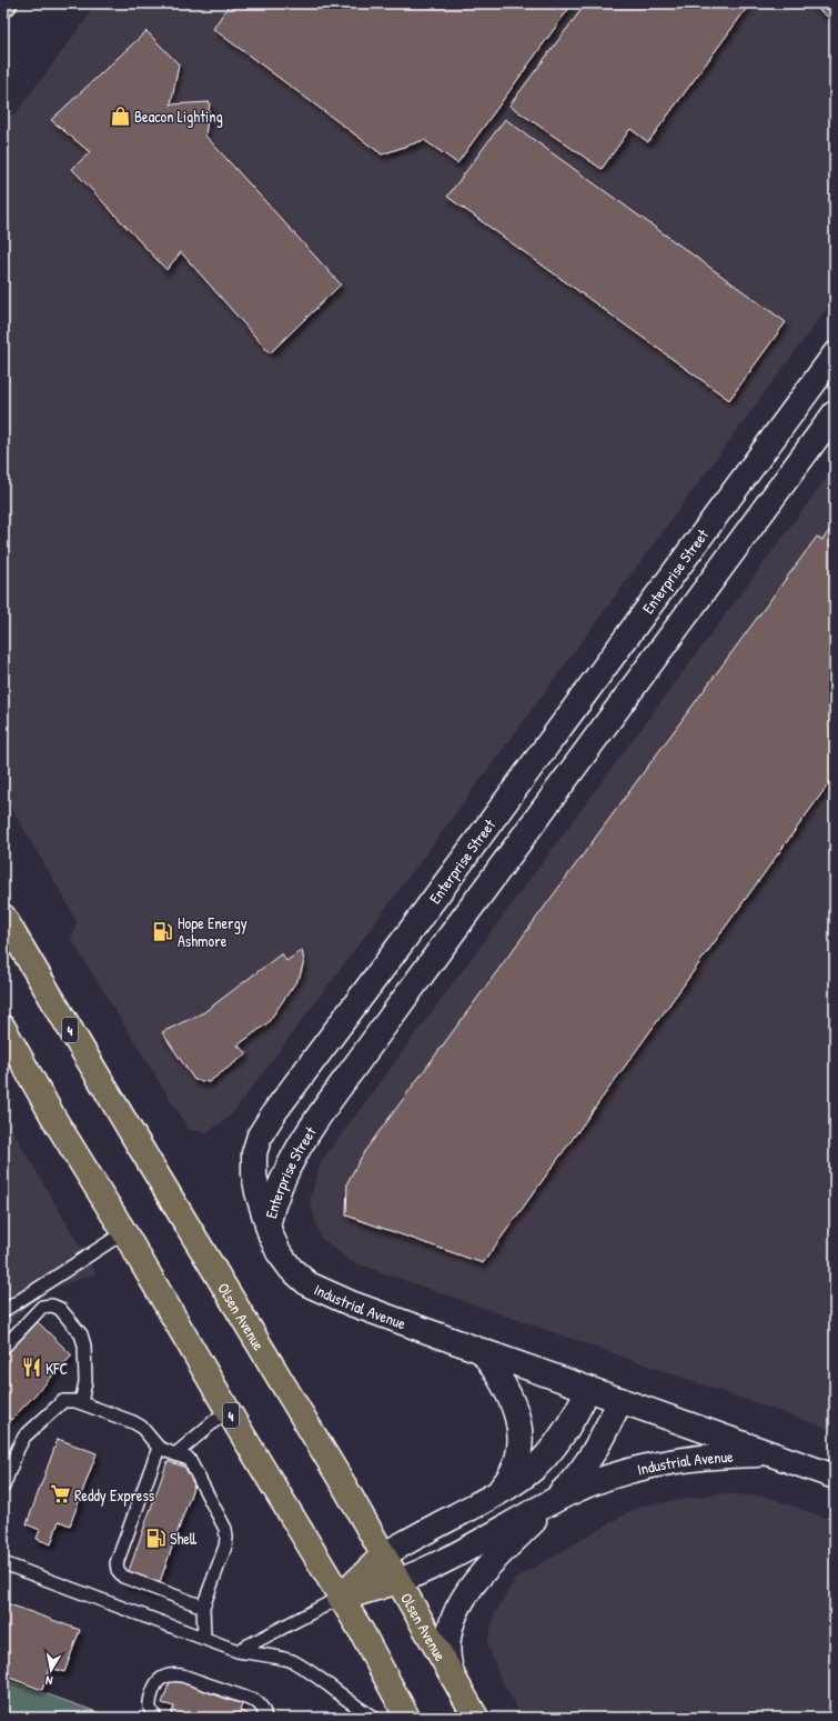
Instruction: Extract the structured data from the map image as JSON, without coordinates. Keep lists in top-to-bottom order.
{
  "streets": {
    "main road": ["4", "Olsen Avenue"],
    "street": ["Enterprise Street", "Industrial Avenue"]
  },
  "crossings": [
    ["Enterprise Street", "Industrial Avenue"],
    ["Industrial Avenue", "Olsen Avenue"]
  ],
  "places": {
    "shop": ["Beacon Lighting"],
    "fuel station": ["Hope Energy Ashmore", "Shell"],
    "restaurant": ["KFC"],
    "supermarket": ["Reddy Express"]
  },
  "north": "bottom"
}
